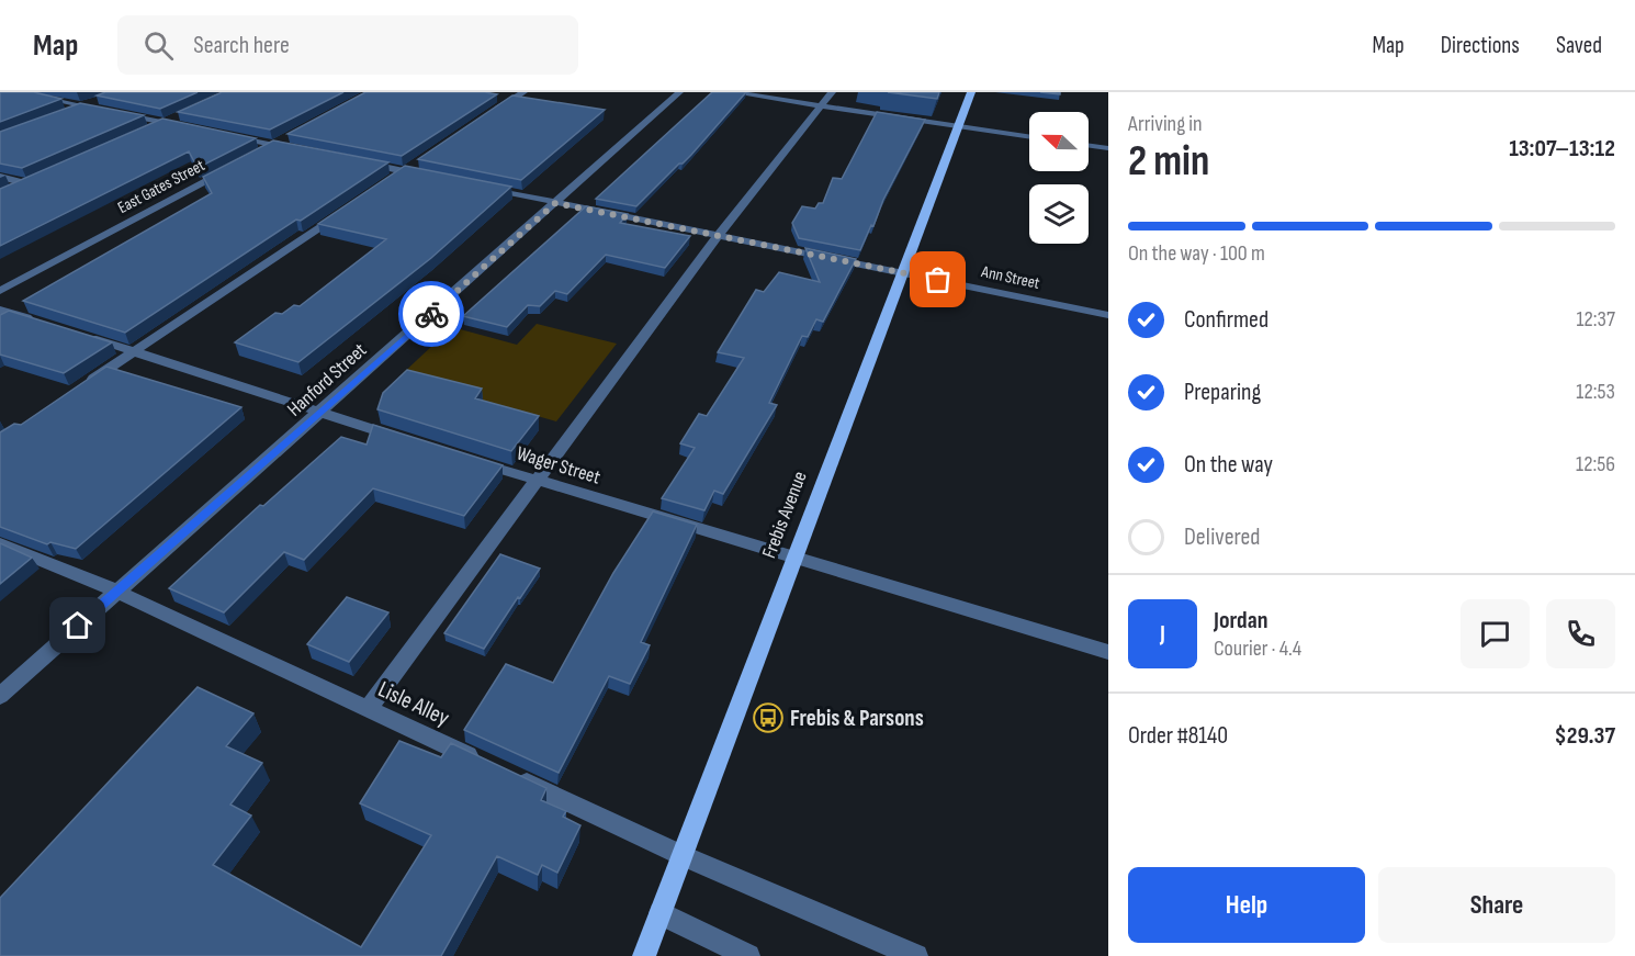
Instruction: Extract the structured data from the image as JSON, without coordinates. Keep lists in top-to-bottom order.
{
  "streets": {
    "main road": ["Frebis Avenue"],
    "street": [
      "East Gates Street",
      "Ann Street",
      "Hanford Street",
      "Wager Street",
      "Lisle Alley"
    ]
  },
  "crossings": [
    ["Ann Street", "Hanford Street"],
    ["Ann Street", "Frebis Avenue"],
    ["Hanford Street", "Lisle Alley"],
    ["Wager Street", "Frebis Avenue"]
  ],
  "places": {
    "bus stop": ["Frebis & Parsons"]
  },
  "north": "left",
  "page": {
    "header": "Map",
    "search": "Search here",
    "nav": ["Map", "Directions", "Saved"],
    "heading": ["2 min", "Arriving in", "13:07–13:12"],
    "panel": [
      "Jordan",
      "Courier · 4.4",
      "Order #8140",
      "$29.37"
    ],
    "bar": "On the way · 100 m",
    "list": [
      ["Confirmed", "12:37"],
      ["Preparing", "12:53"],
      ["On the way", "12:56"],
      "Delivered"
    ],
    "round": "J",
    "buttons": ["Help", "Share"]
  }
}
